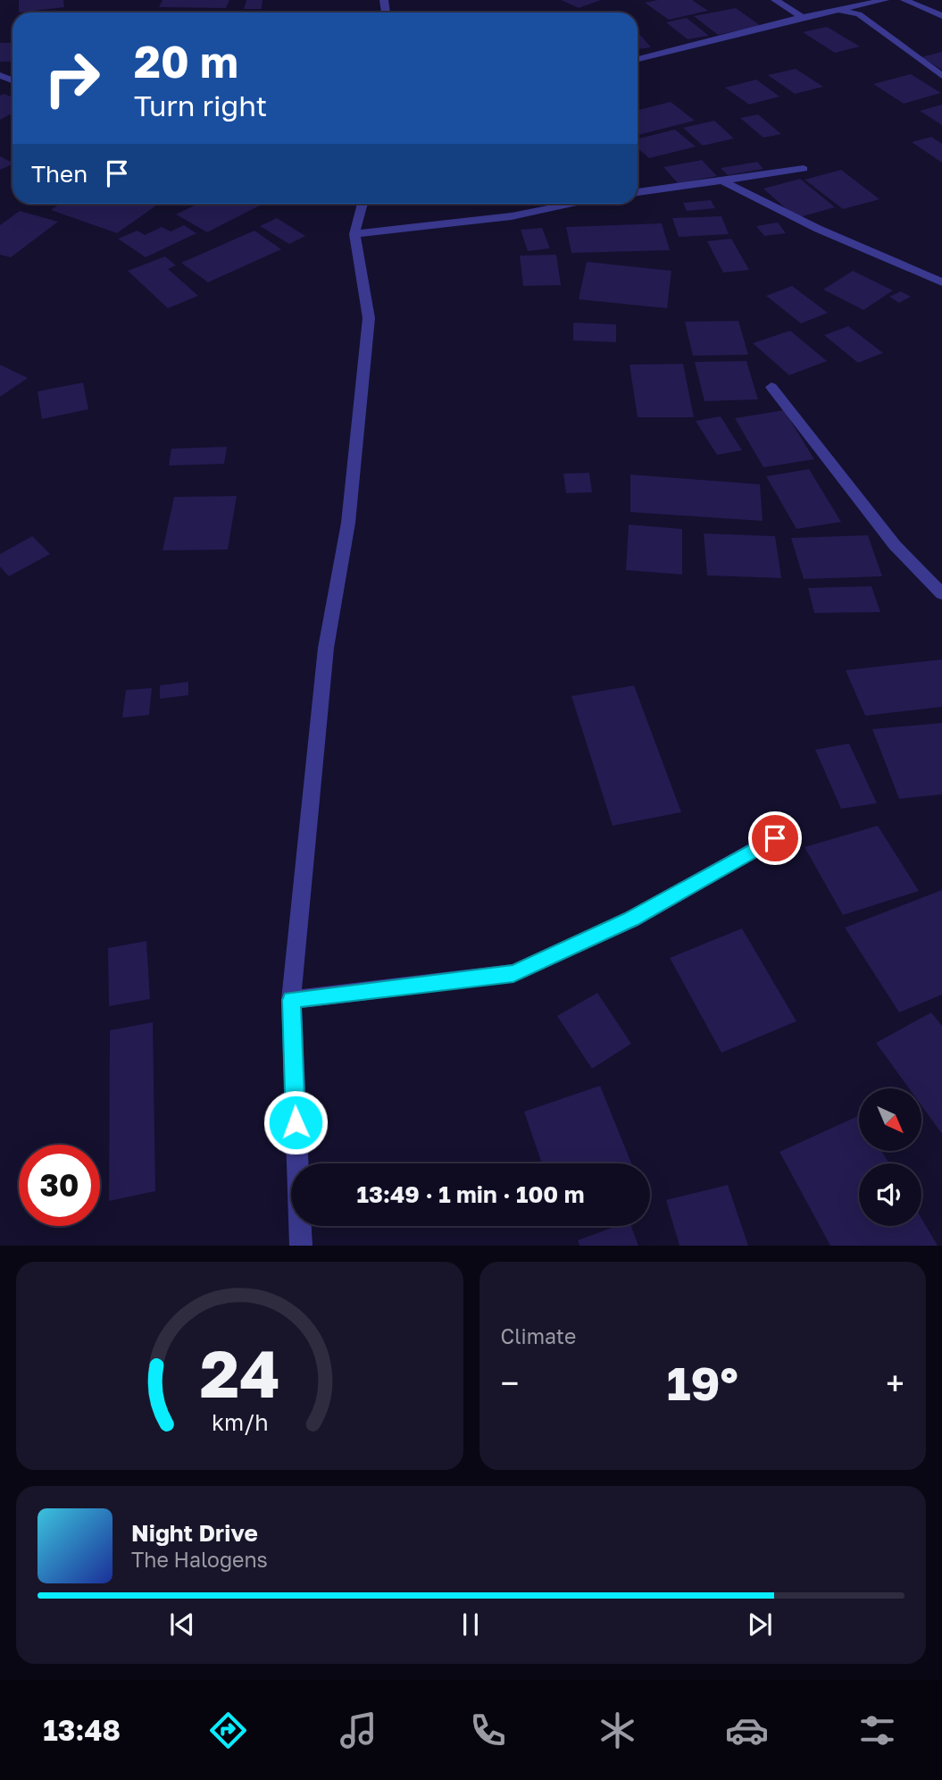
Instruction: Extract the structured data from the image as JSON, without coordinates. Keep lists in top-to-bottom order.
{
  "north": "bottom right",
  "page": {
    "turn": ["20 m", "Turn right"],
    "then": "Then",
    "limit": "30",
    "trip": "13:49 · 1 min · 100 m",
    "tile": "Climate",
    "heat": ["−", "19°", "+"],
    "song": ["Night Drive", "The Halogens"],
    "tabs": "13:48",
    "gauge": ["24", "km/h"]
  }
}
